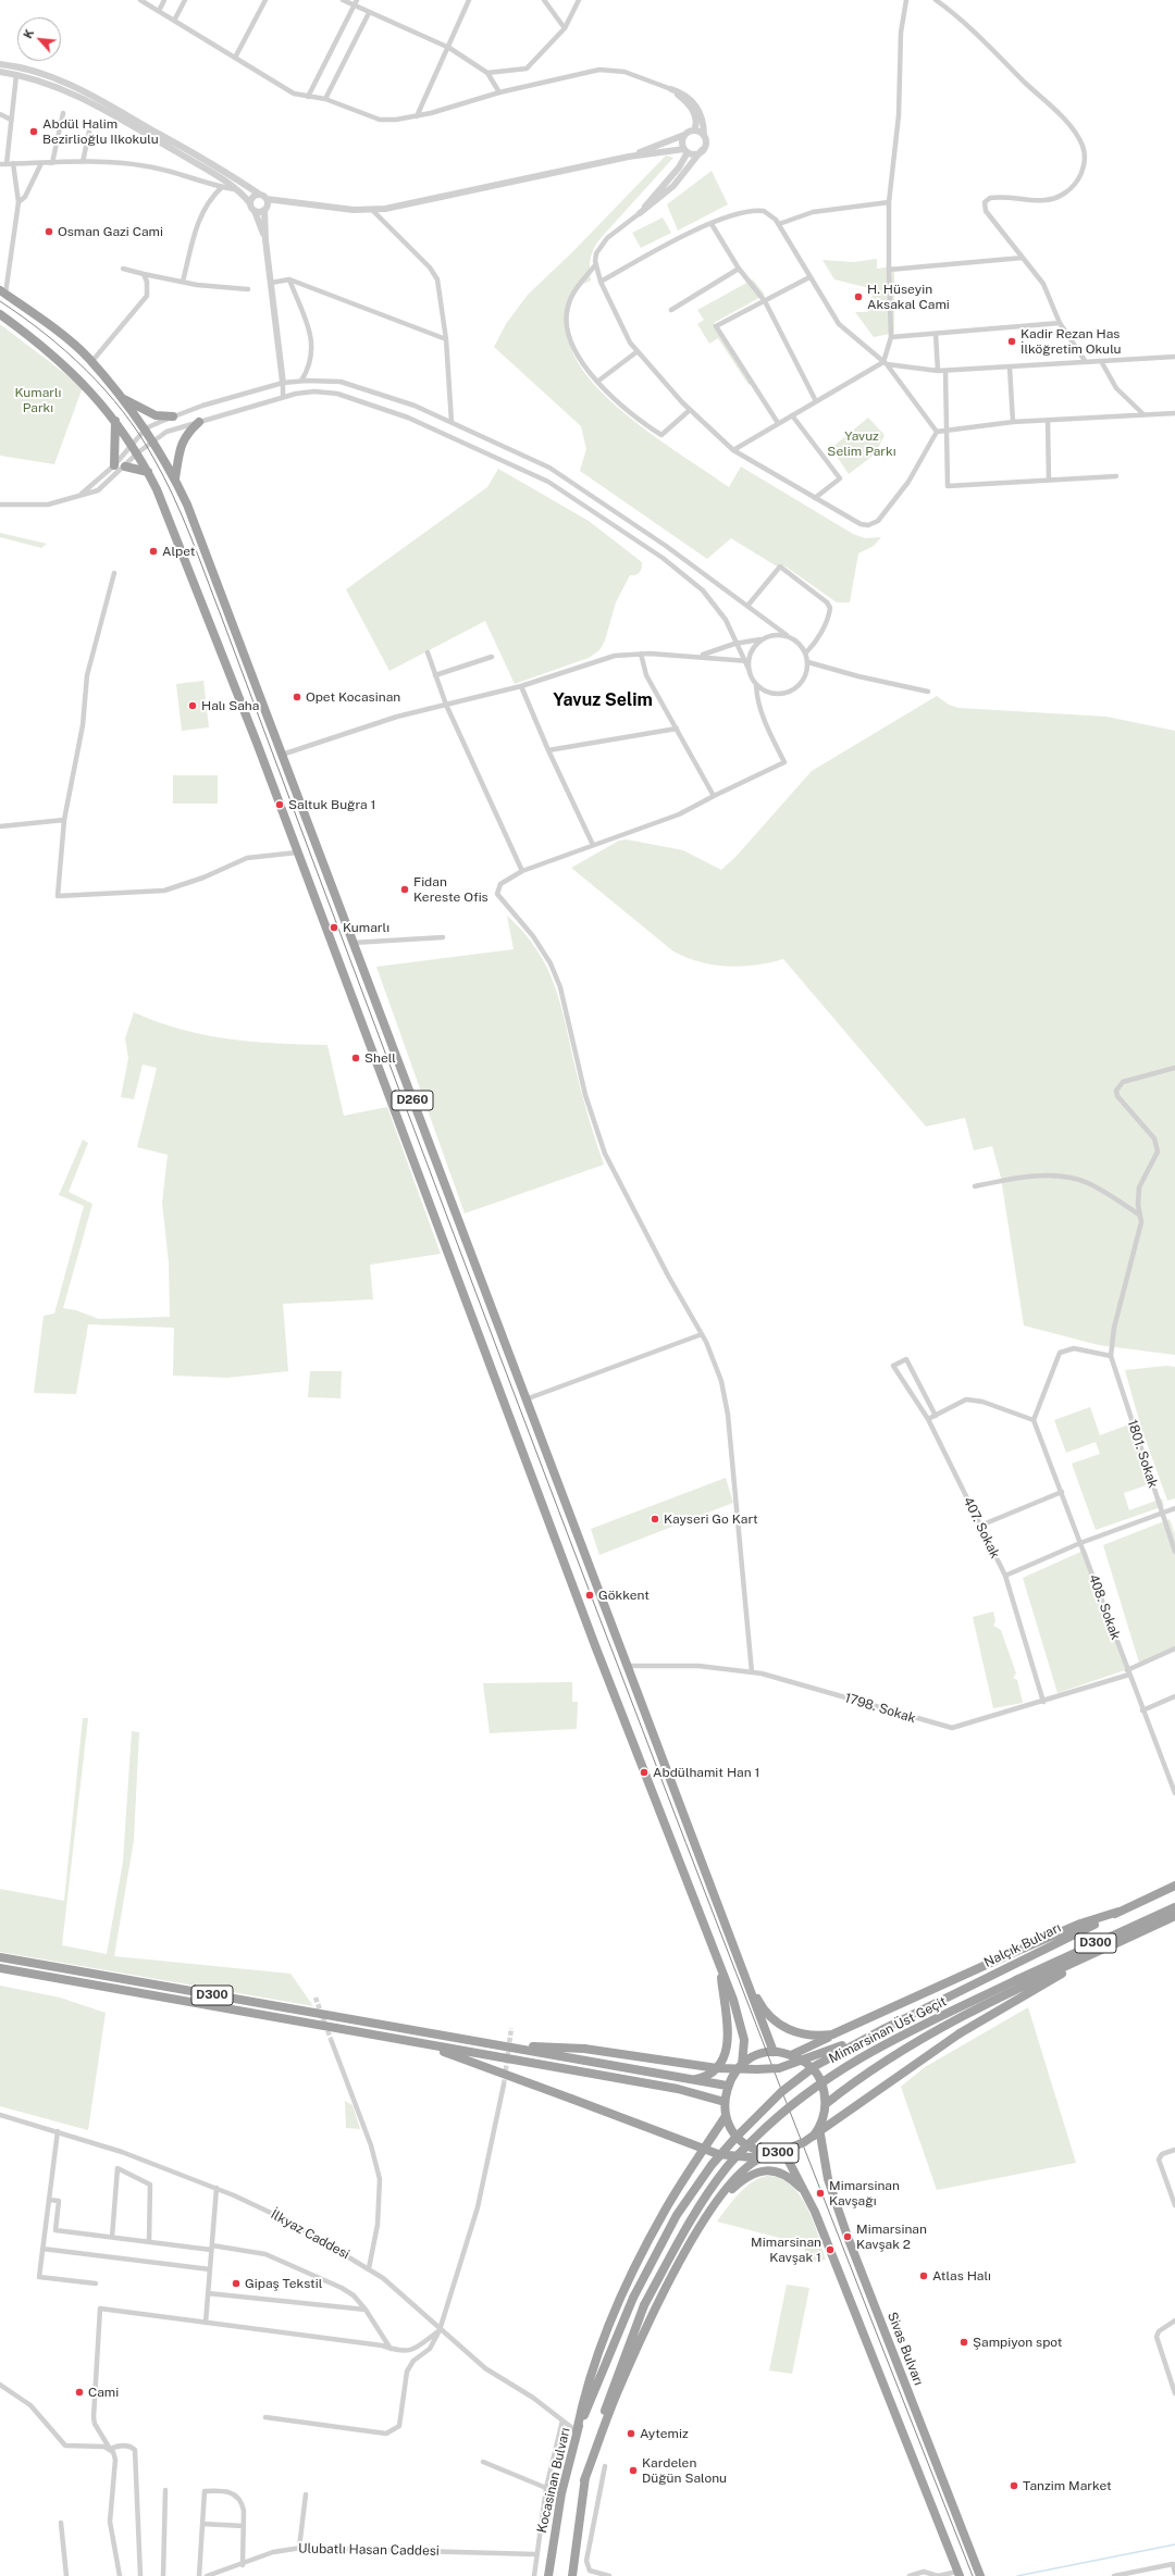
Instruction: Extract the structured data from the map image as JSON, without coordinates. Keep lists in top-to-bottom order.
{
  "streets": {
    "highway": [
      "D260",
      "D300",
      "Nalçık Bulvarı",
      "Mimarsinan Üst Geçit",
      "Sivas Bulvarı",
      "Kocasinan Bulvarı"
    ],
    "street": [
      "1801. Sokak",
      "407. Sokak",
      "408. Sokak",
      "1798. Sokak",
      "İlkyaz Caddesi",
      "Ulubatlı Hasan Caddesi"
    ]
  },
  "crossings": [
    ["D260", "1798. Sokak"],
    ["407. Sokak", "1798. Sokak"],
    ["408. Sokak", "1798. Sokak"],
    ["D300", "Nalçık Bulvarı"],
    ["D300", "Mimarsinan Üst Geçit"],
    ["D300", "Sivas Bulvarı"],
    ["Nalçık Bulvarı", "Mimarsinan Üst Geçit"],
    ["Mimarsinan Üst Geçit", "Kocasinan Bulvarı"],
    ["İlkyaz Caddesi", "Kocasinan Bulvarı"]
  ],
  "districts": ["Yavuz Selim"],
  "parks": ["Kumarlı Parkı", "Yavuz Selim Parkı"],
  "places": [
    "Abdül Halim Bezirlioğlu Ilkokulu",
    "Osman Gazi Cami",
    "H. Hüseyin Aksakal Cami",
    "Kadir Rezan Has İlköğretim Okulu",
    "Alpet",
    "Opet Kocasinan",
    "Halı Saha",
    "Saltuk Buğra 1",
    "Fidan Kereste Ofis",
    "Kumarlı",
    "Shell",
    "Kayseri Go Kart",
    "Gökkent",
    "Abdülhamit Han 1",
    "Mimarsinan Kavşağı",
    "Mimarsinan Kavşak 2",
    "Mimarsinan Kavşak 1",
    "Atlas Halı",
    "Gipaş Tekstil",
    "Şampiyon spot",
    "Cami",
    "Aytemiz",
    "Kardelen Düğün Salonu",
    "Tanzim Market"
  ],
  "north": "top left"
}
